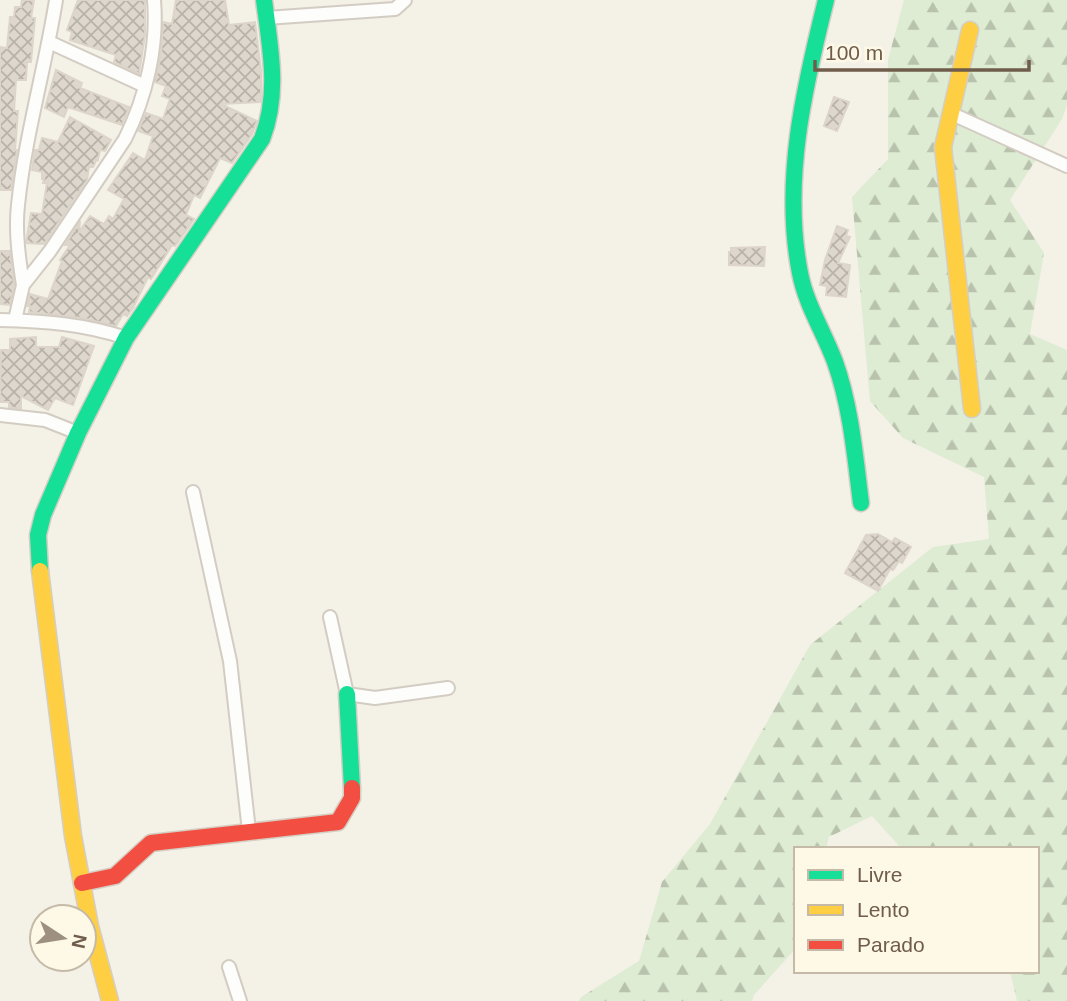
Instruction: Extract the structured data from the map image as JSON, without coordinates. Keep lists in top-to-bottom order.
{
  "legend": ["Livre", "Lento", "Parado"],
  "scale_bar": "100 m",
  "north": "right"
}
